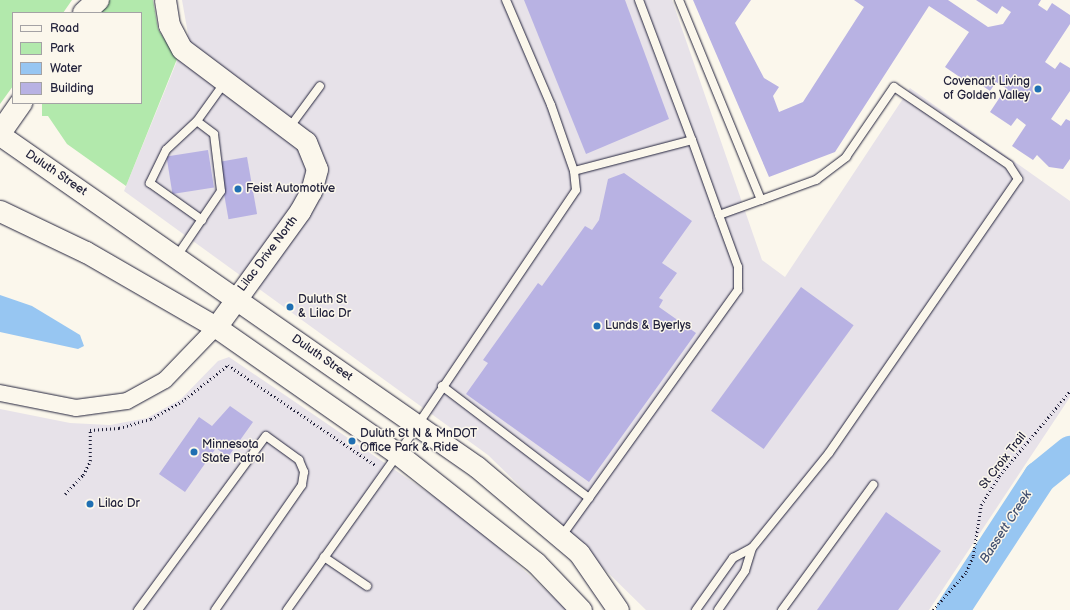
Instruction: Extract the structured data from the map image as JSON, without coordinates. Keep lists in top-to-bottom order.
{
  "streets": {
    "street": ["Duluth Street", "Lilac Drive North"],
    "path": ["St Croix Trail"]
  },
  "crossings": [
    ["Duluth Street", "Lilac Drive North"]
  ],
  "water": ["Bassett Creek"],
  "places": [
    "Covenant Living of Golden Valley",
    "Feist Automotive",
    "Duluth St & Lilac Dr",
    "Lunds & Byerlys",
    "Duluth St N & MnDOT Office Park & Ride",
    "Minnesota State Patrol",
    "Lilac Dr"
  ],
  "legend": [
    "Road",
    "Park",
    "Water",
    "Building"
  ]
}
